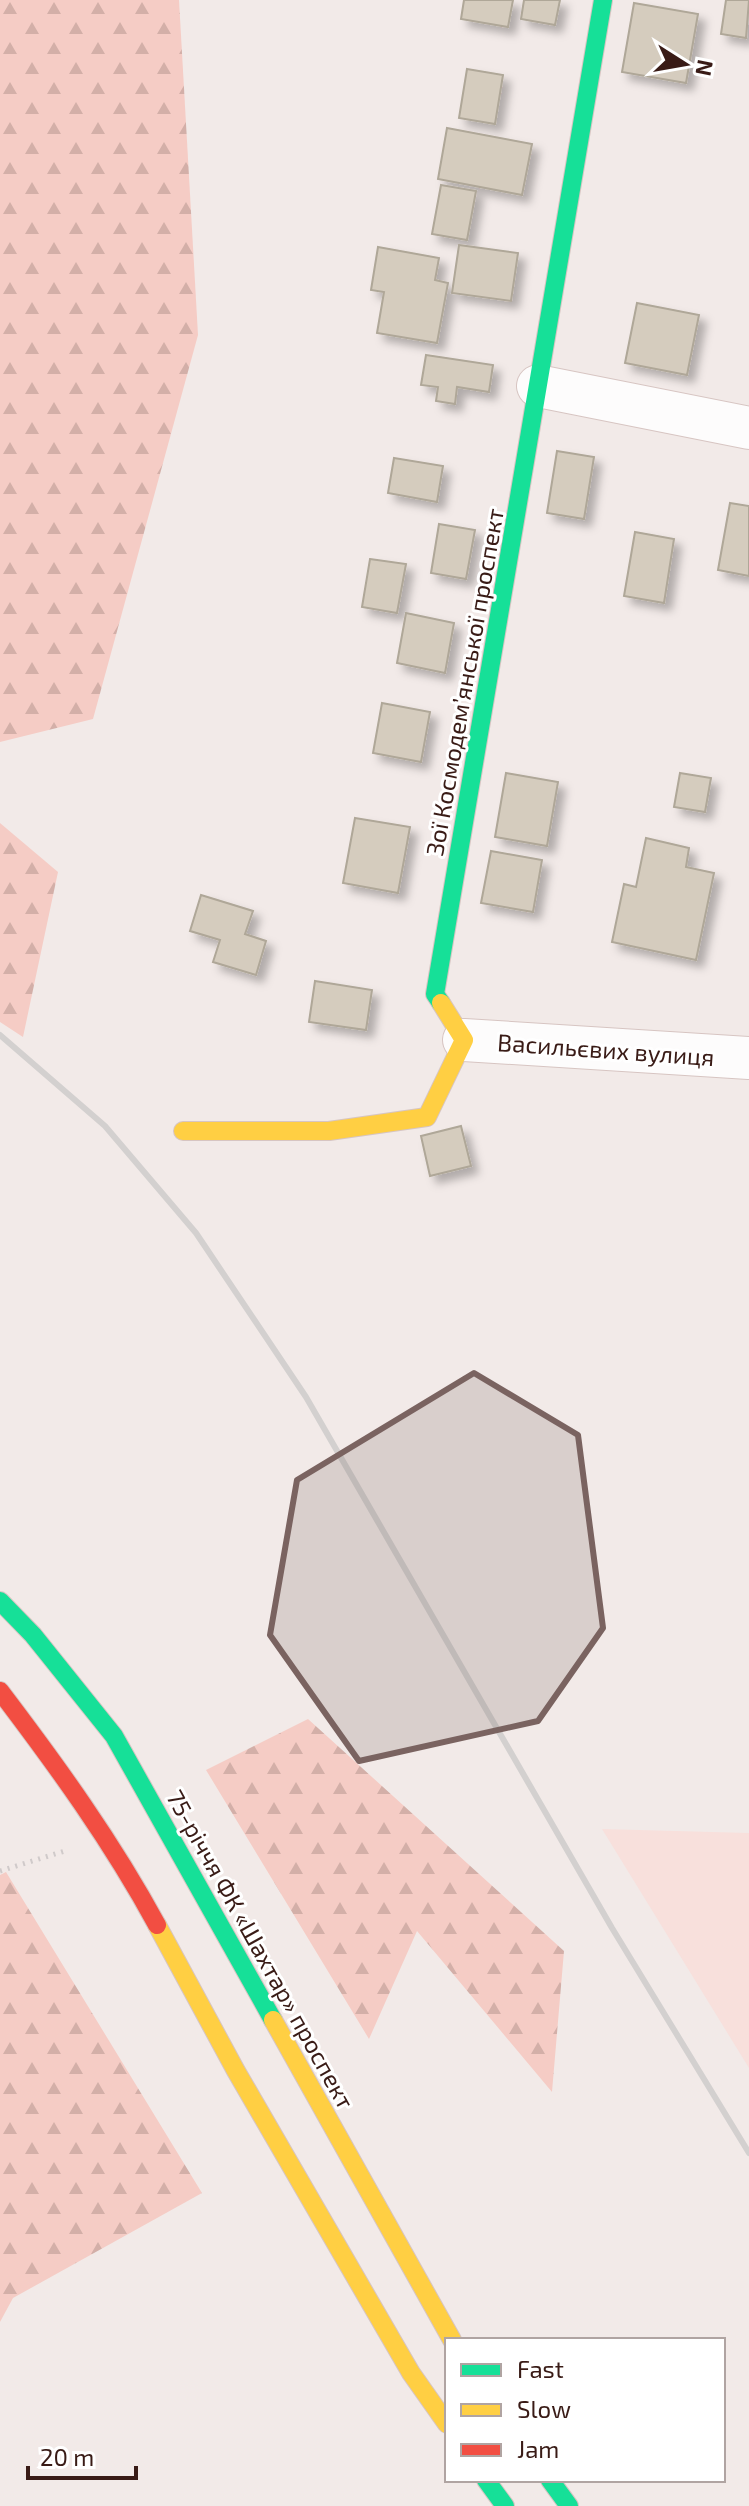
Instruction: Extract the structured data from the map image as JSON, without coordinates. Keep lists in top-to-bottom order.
{
  "streets": {
    "main road": ["Зої Космодем’янської проспект", "75-річчя ФК «Шахтар» проспект"],
    "street": ["Васильєвих вулиця"]
  },
  "crossings": [
    ["Зої Космодем’янської проспект", "Васильєвих вулиця"]
  ],
  "legend": ["Fast", "Slow", "Jam"],
  "scale_bar": "20 m",
  "north": "right"
}
